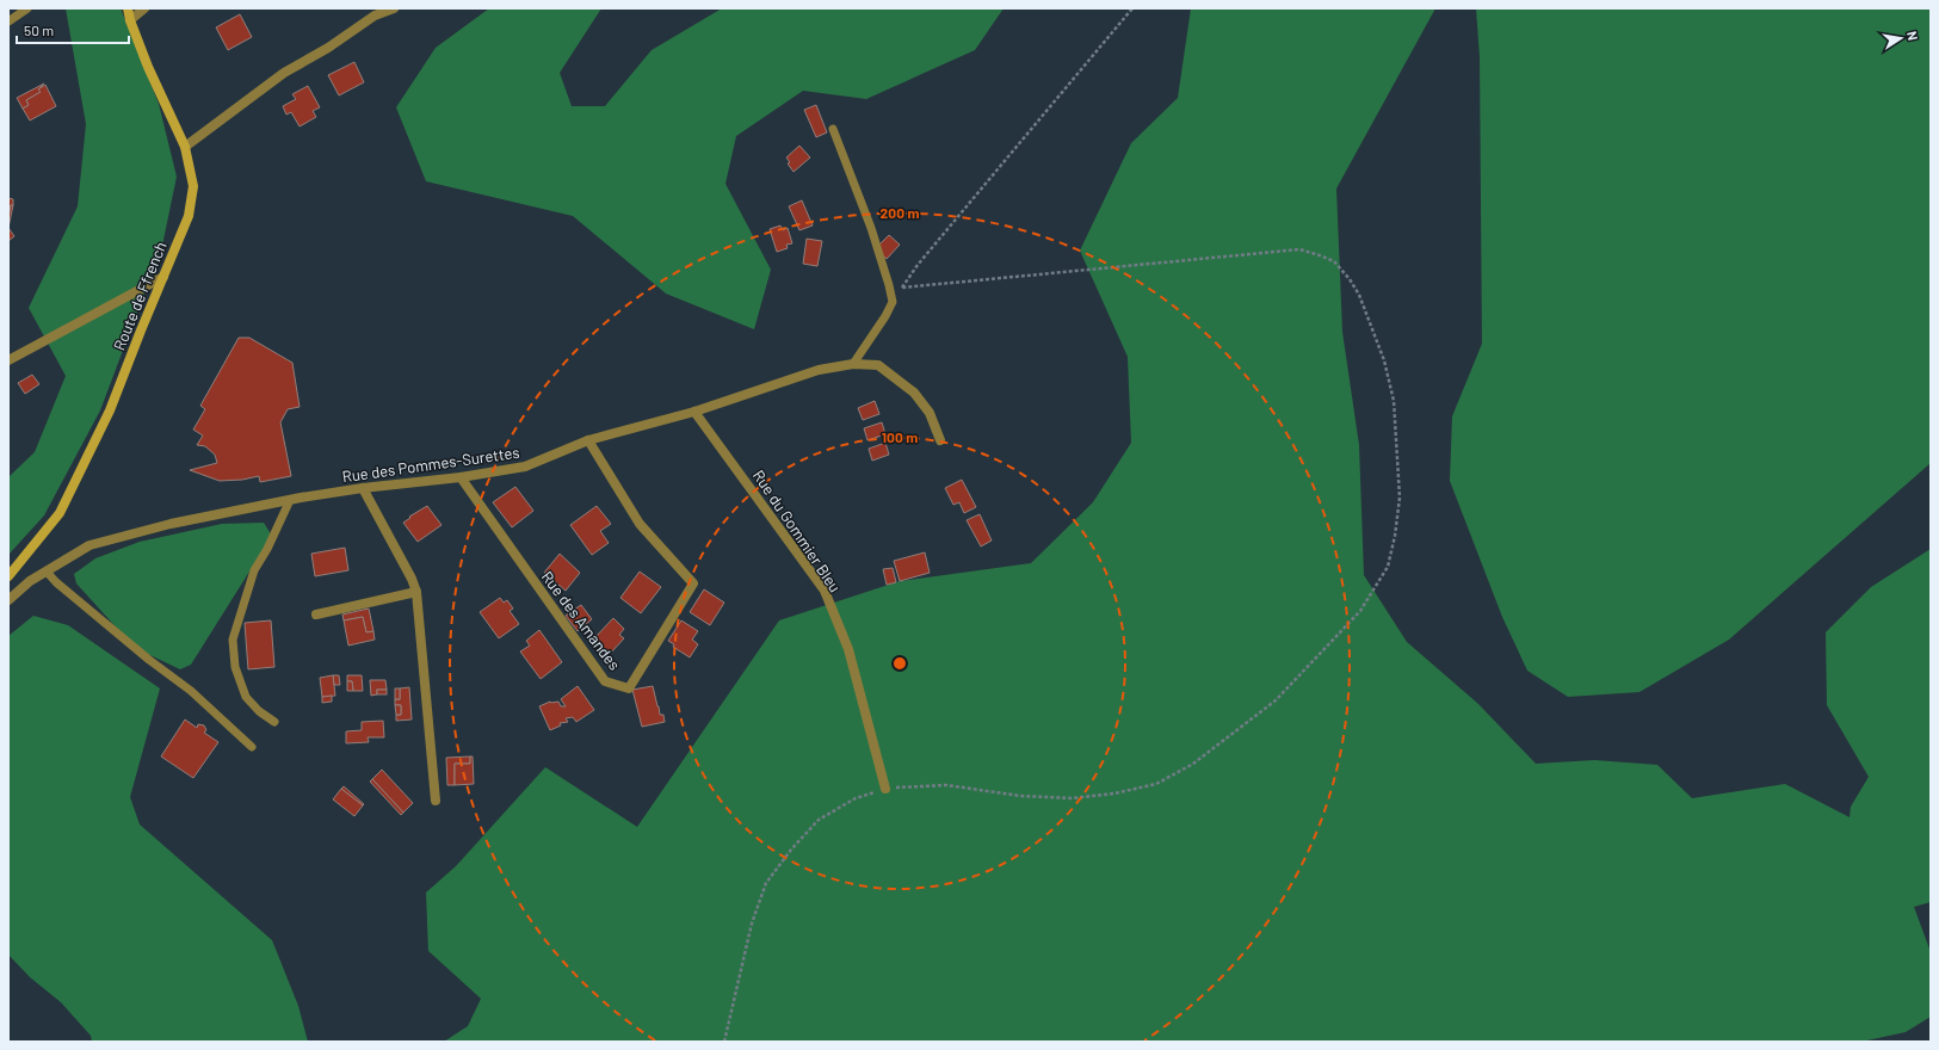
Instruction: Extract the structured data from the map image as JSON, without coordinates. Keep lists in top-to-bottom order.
{
  "streets": {
    "main road": ["Route de Ffrench"],
    "street": ["Rue des Pommes-Surettes", "Rue du Gommier Bleu", "Rue des Amandes"]
  },
  "crossings": [
    ["Rue des Pommes-Surettes", "Rue du Gommier Bleu"],
    ["Rue des Pommes-Surettes", "Rue des Amandes"]
  ],
  "scale_bar": "50 m",
  "north": "right",
  "rings": ["200 m", "100 m"]
}
